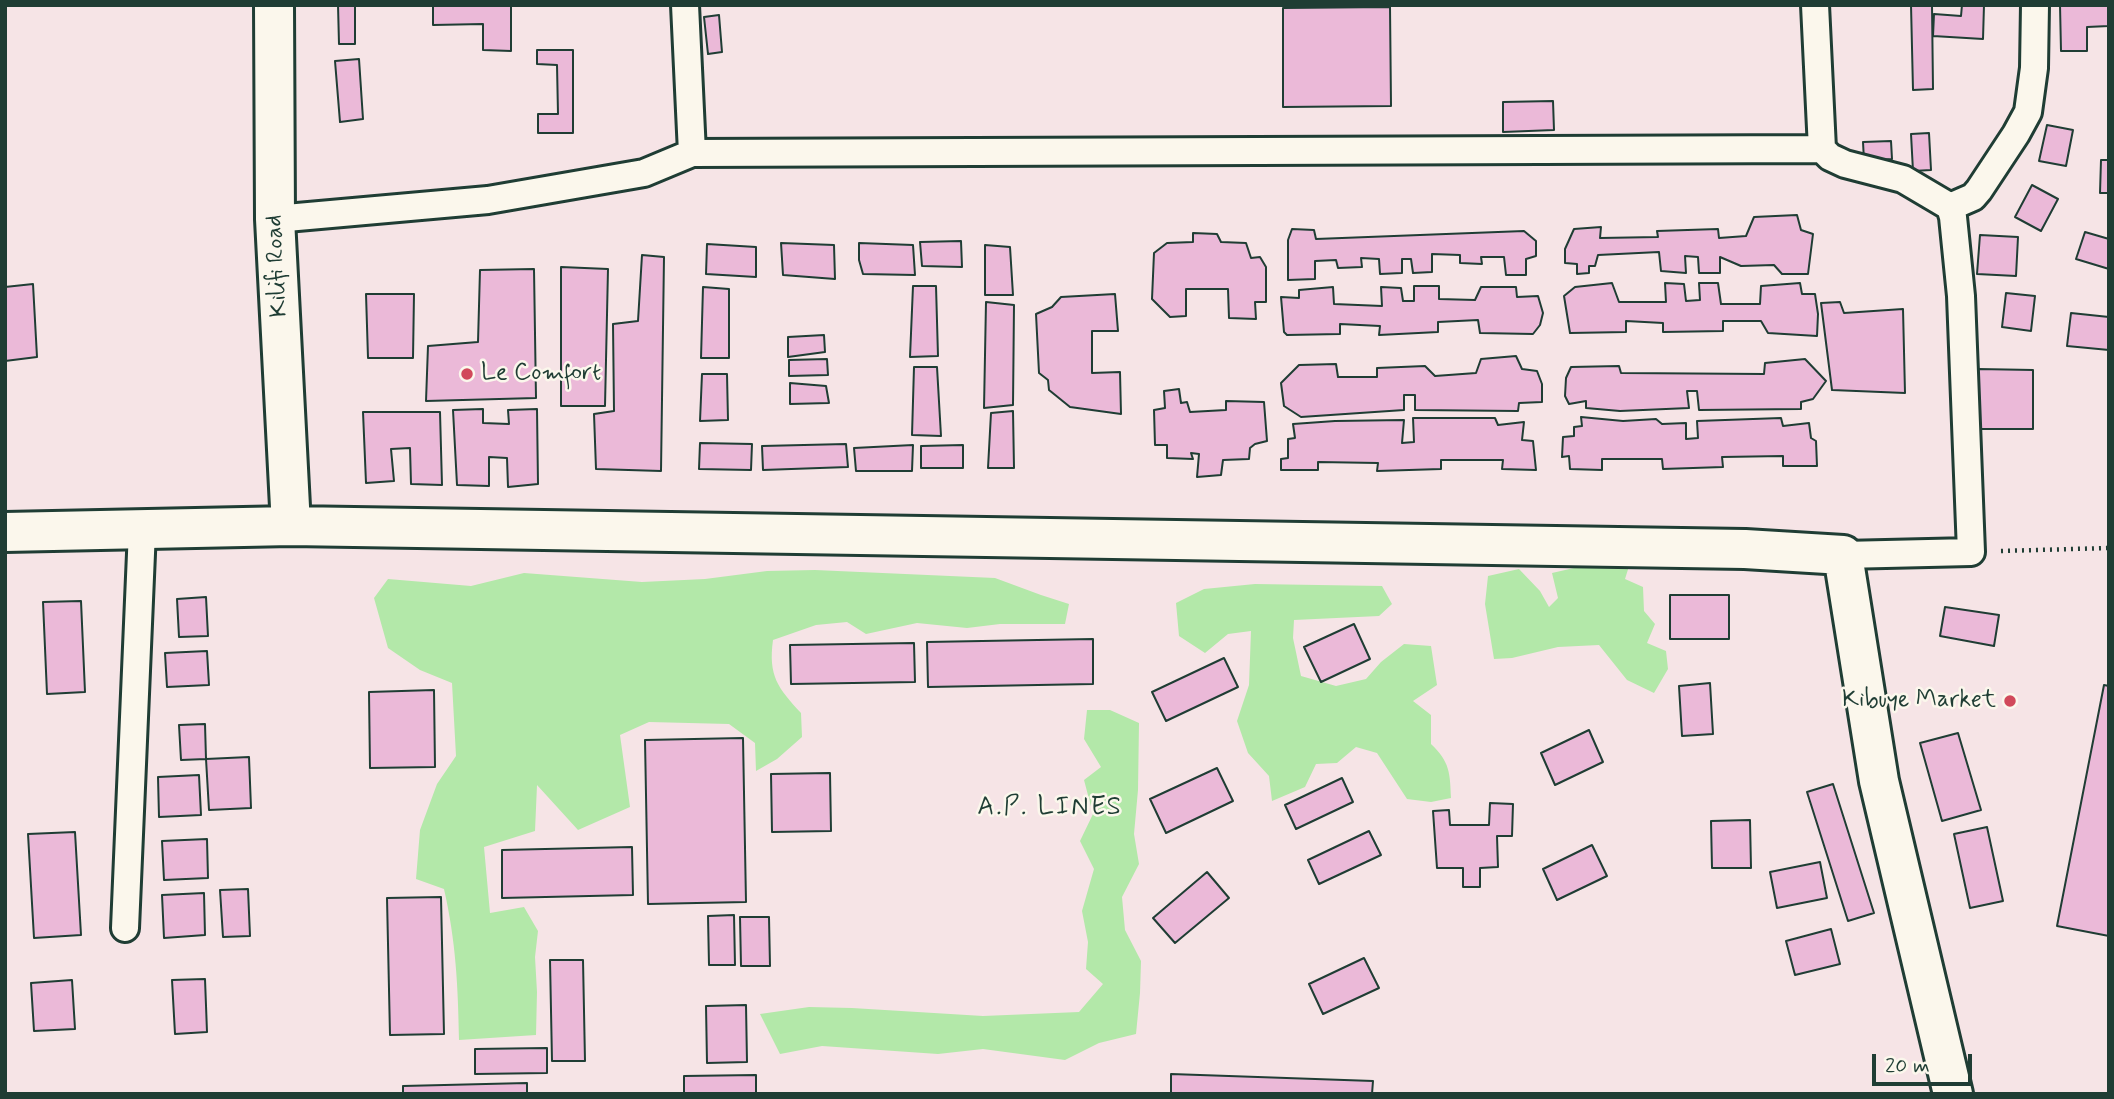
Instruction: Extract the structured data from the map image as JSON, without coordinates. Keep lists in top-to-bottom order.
{
  "streets": {
    "main road": ["Kilifi Road"]
  },
  "districts": ["A.P. LINES"],
  "places": ["Le Comfort", "Kibuye Market"],
  "scale_bar": "20 m"
}
